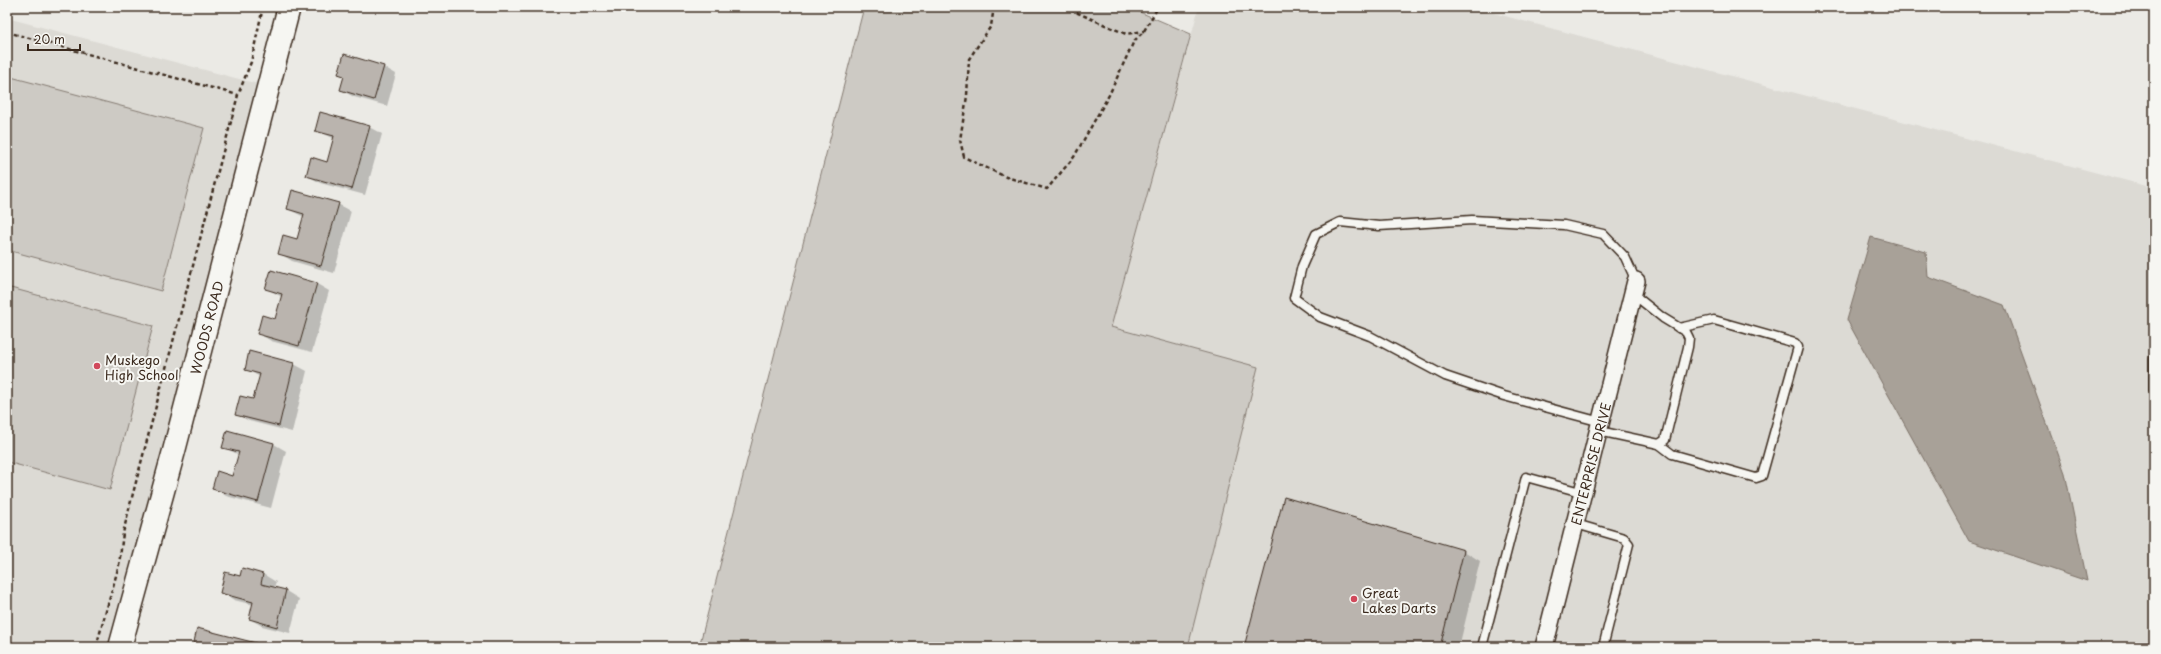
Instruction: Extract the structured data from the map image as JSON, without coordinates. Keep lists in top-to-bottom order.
{
  "streets": {
    "street": ["WOODS ROAD", "ENTERPRISE DRIVE"]
  },
  "places": ["Muskego High School", "Great Lakes Darts"],
  "scale_bar": "20 m"
}
